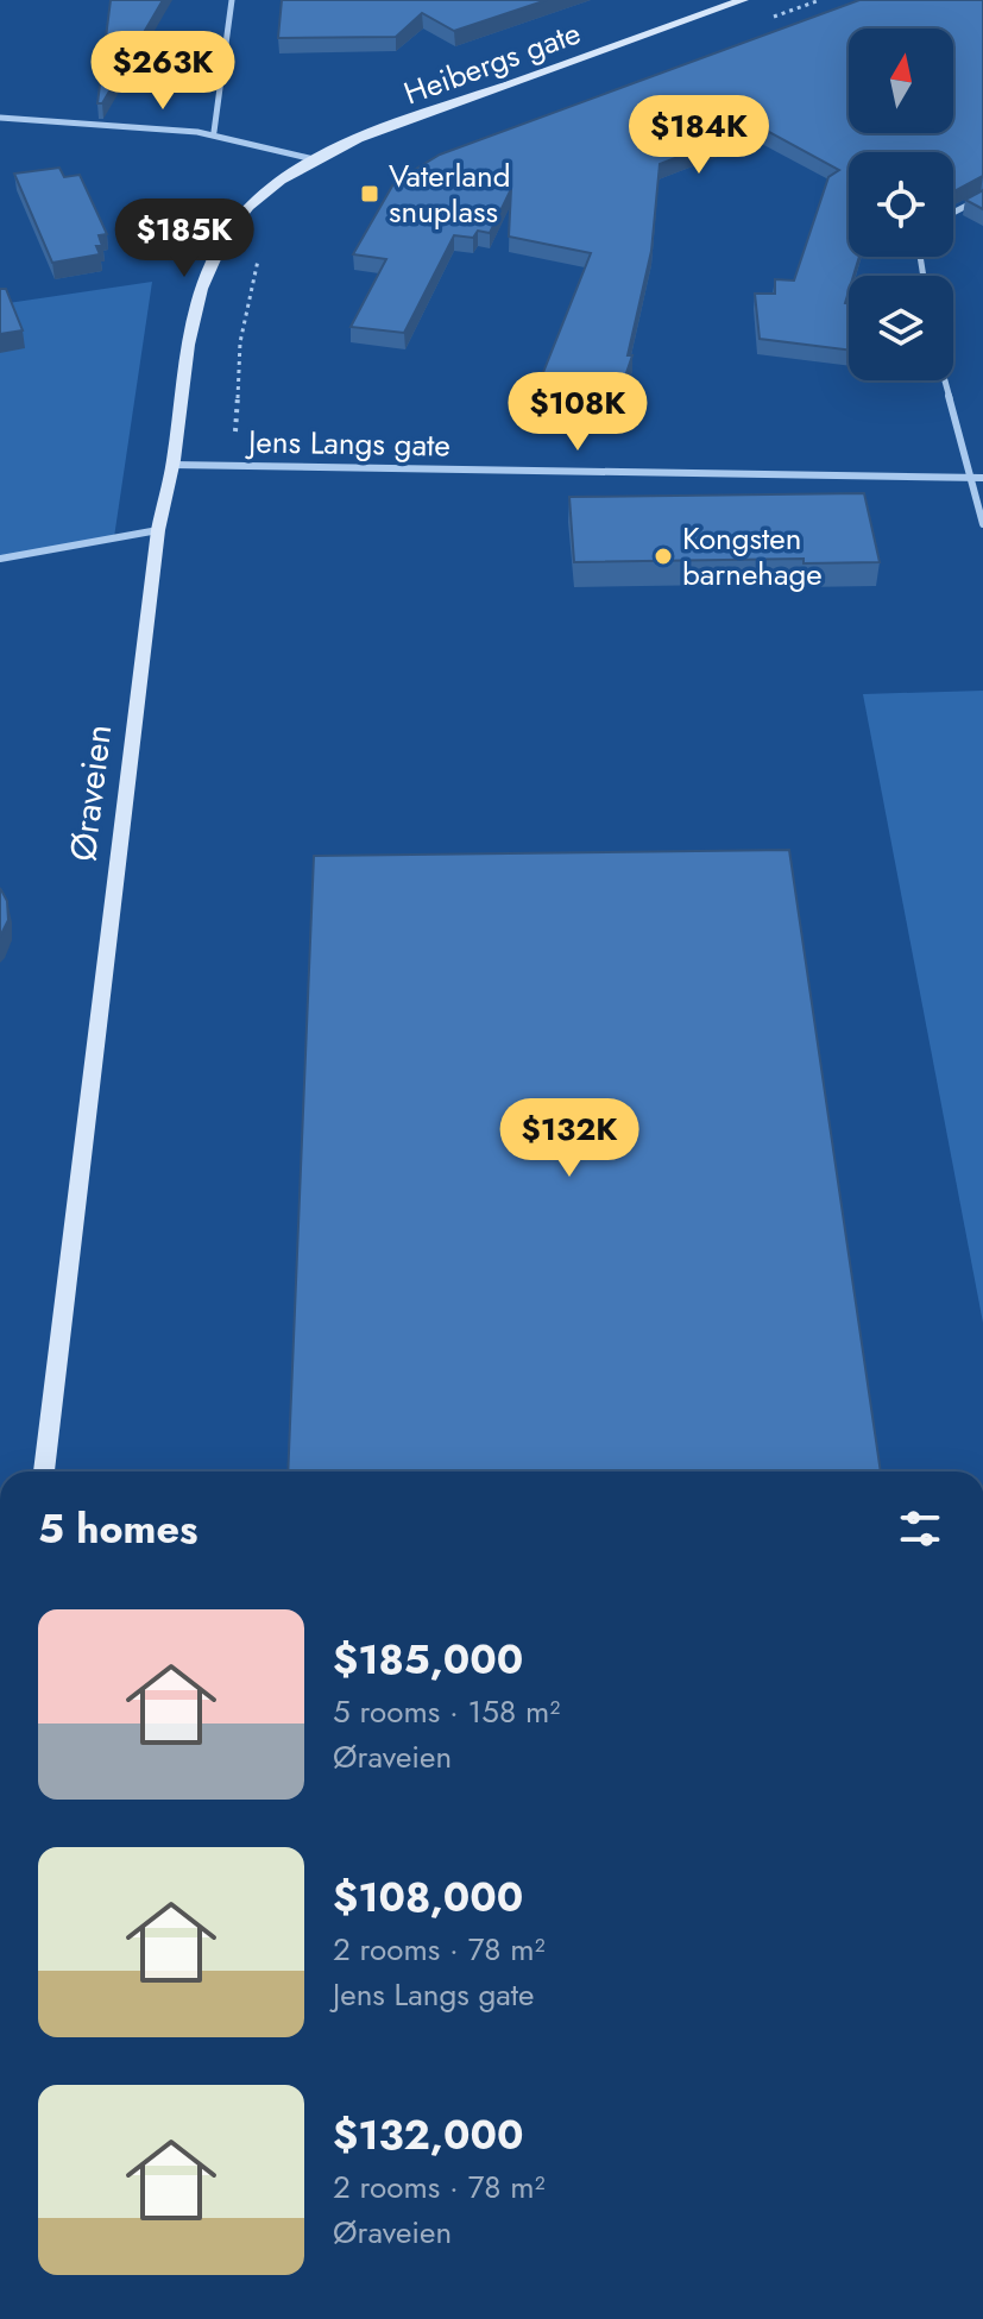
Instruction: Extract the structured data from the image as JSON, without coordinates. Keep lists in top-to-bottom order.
{
  "streets": {
    "street": ["Heibergs gate", "Jens Langs gate", "Øraveien"]
  },
  "crossings": [
    ["Heibergs gate", "Øraveien"],
    ["Jens Langs gate", "Øraveien"]
  ],
  "places": {
    "transit": ["Vaterland snuplass"],
    "other": ["Kongsten barnehage"]
  },
  "north": "top",
  "page": {
    "price": [
      "$263K",
      "$184K",
      "$185K",
      "$108K",
      "$132K"
    ],
    "heading": "5 homes",
    "list": [
      {
        "name": "$185,000",
        "note": "5 rooms · 158 m² · Øraveien"
      },
      {
        "name": "$108,000",
        "note": "2 rooms · 78 m² · Jens Langs gate"
      },
      {
        "name": "$132,000",
        "note": "2 rooms · 78 m² · Øraveien"
      }
    ]
  }
}
